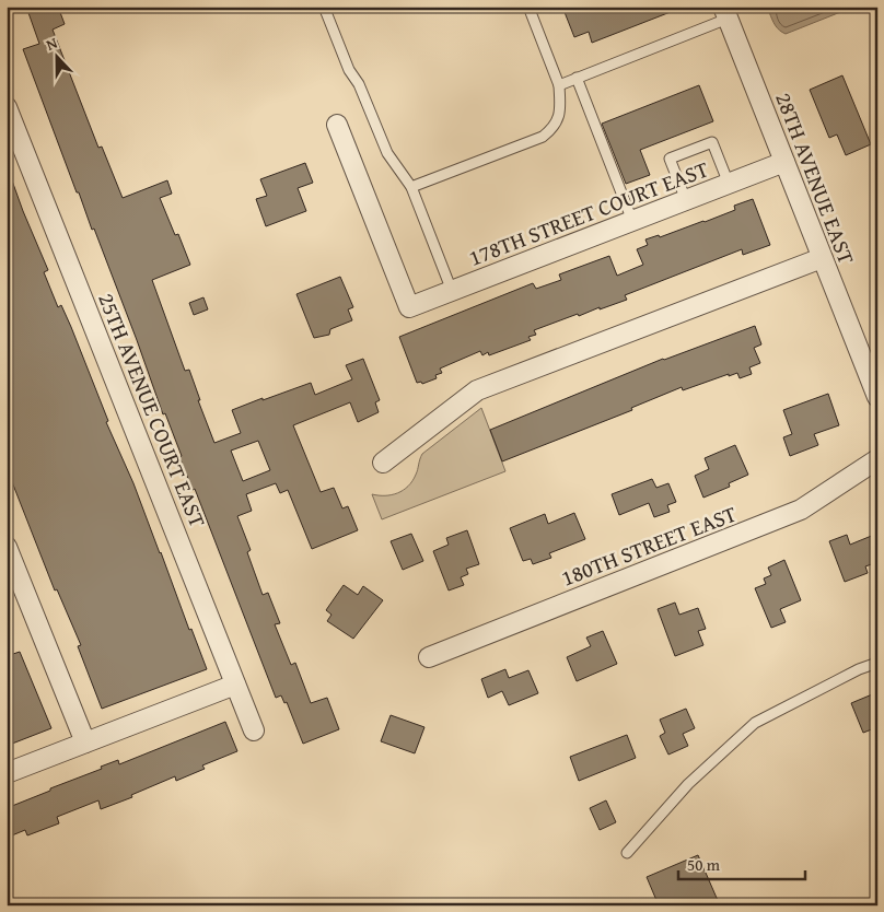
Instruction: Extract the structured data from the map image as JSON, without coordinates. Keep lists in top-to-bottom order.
{
  "streets": {
    "street": [
      "28TH AVENUE EAST",
      "178TH STREET COURT EAST",
      "25TH AVENUE COURT EAST",
      "180TH STREET EAST"
    ]
  },
  "crossings": [
    ["28TH AVENUE EAST", "178TH STREET COURT EAST"]
  ],
  "scale_bar": "50 m",
  "north": "top"
}
